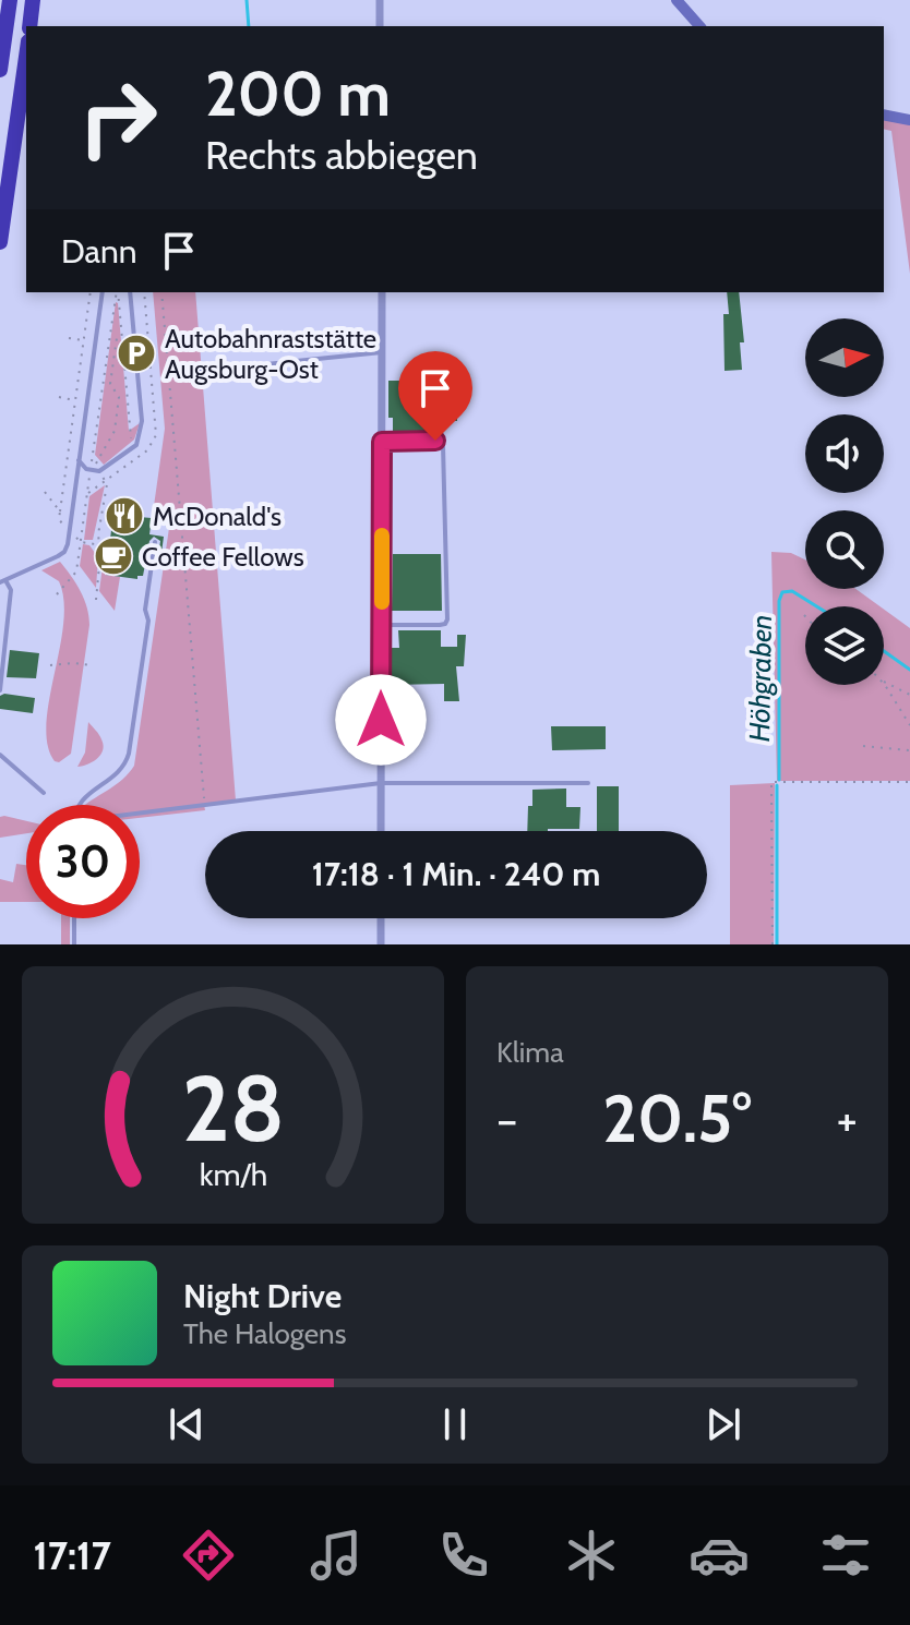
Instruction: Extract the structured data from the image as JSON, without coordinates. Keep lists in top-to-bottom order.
{
  "water": ["Höhgraben"],
  "places": {
    "parking": ["Autobahnraststätte Augsburg-Ost"],
    "restaurant": ["McDonald's"],
    "cafe": ["Coffee Fellows"]
  },
  "north": "right",
  "page": {
    "turn": ["200 m", "Rechts abbiegen"],
    "then": "Dann",
    "limit": "30",
    "trip": "17:18 · 1 Min. · 240 m",
    "tile": "Klima",
    "heat": ["−", "20.5°", "+"],
    "song": ["Night Drive", "The Halogens"],
    "tabs": "17:17",
    "gauge": ["28", "km/h"]
  }
}
